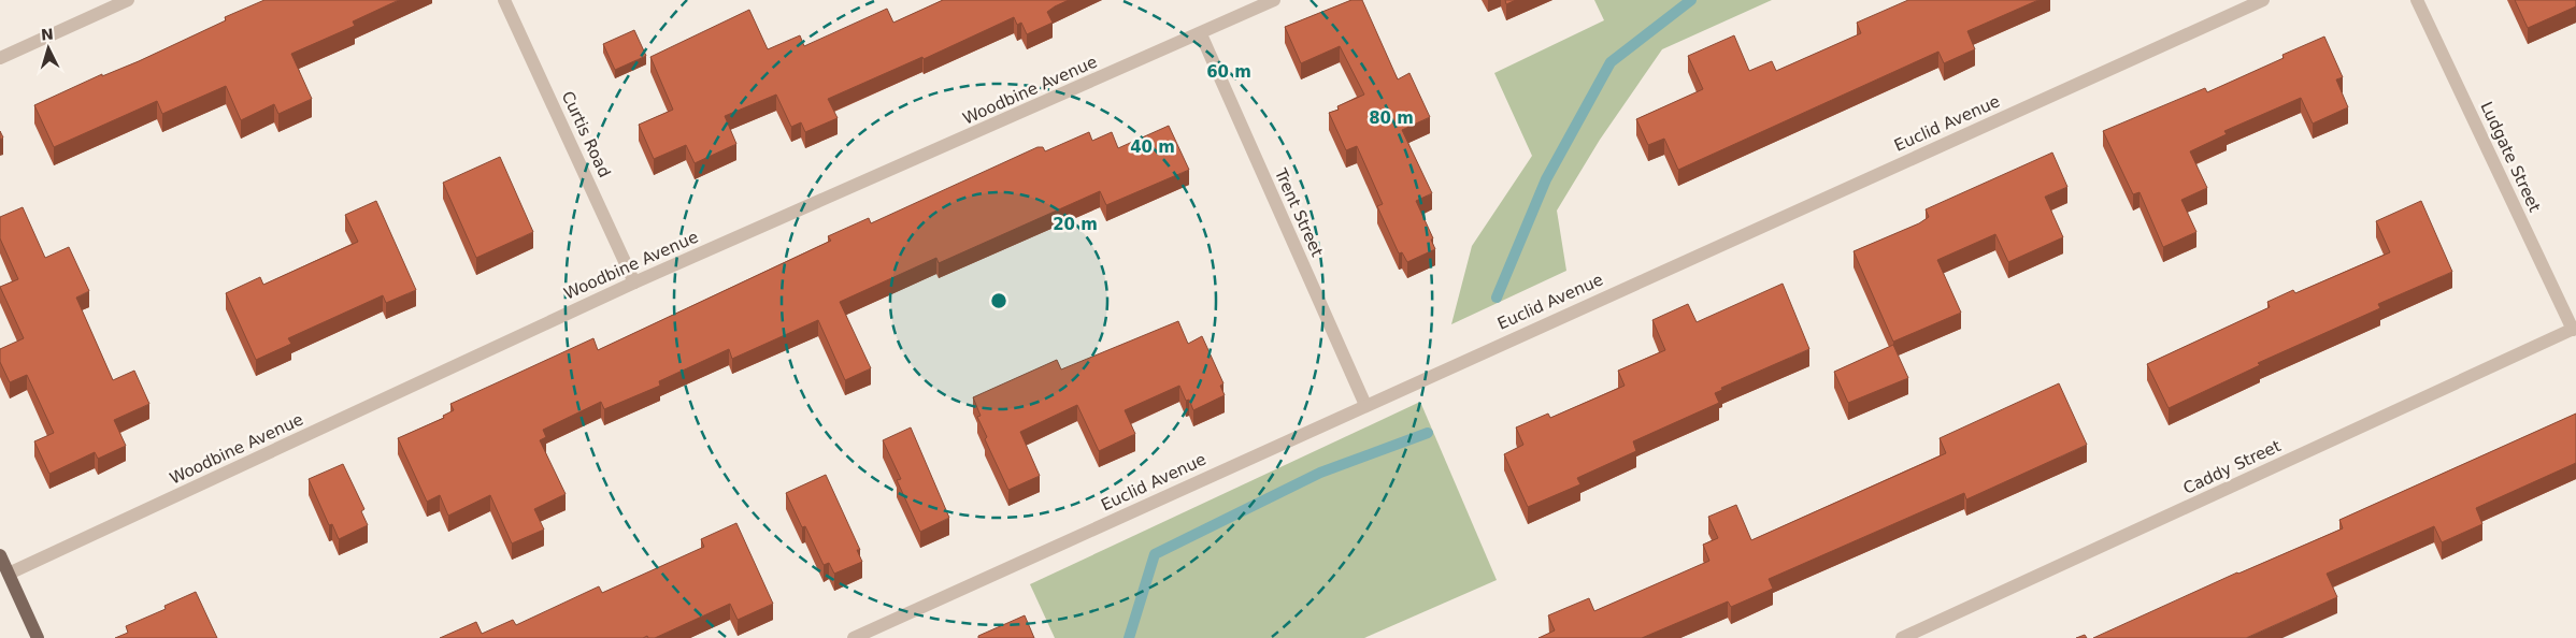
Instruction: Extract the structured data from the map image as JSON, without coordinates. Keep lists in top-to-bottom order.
{
  "streets": {
    "street": [
      "Woodbine Avenue",
      "Euclid Avenue",
      "Curtis Road",
      "Ludgate Street",
      "Trent Street",
      "Caddy Street"
    ]
  },
  "crossings": [
    ["Woodbine Avenue", "Curtis Road"],
    ["Woodbine Avenue", "Trent Street"],
    ["Euclid Avenue", "Trent Street"],
    ["Ludgate Street", "Caddy Street"]
  ],
  "north": "top",
  "rings": [
    "60 m",
    "80 m",
    "40 m",
    "20 m"
  ]
}
